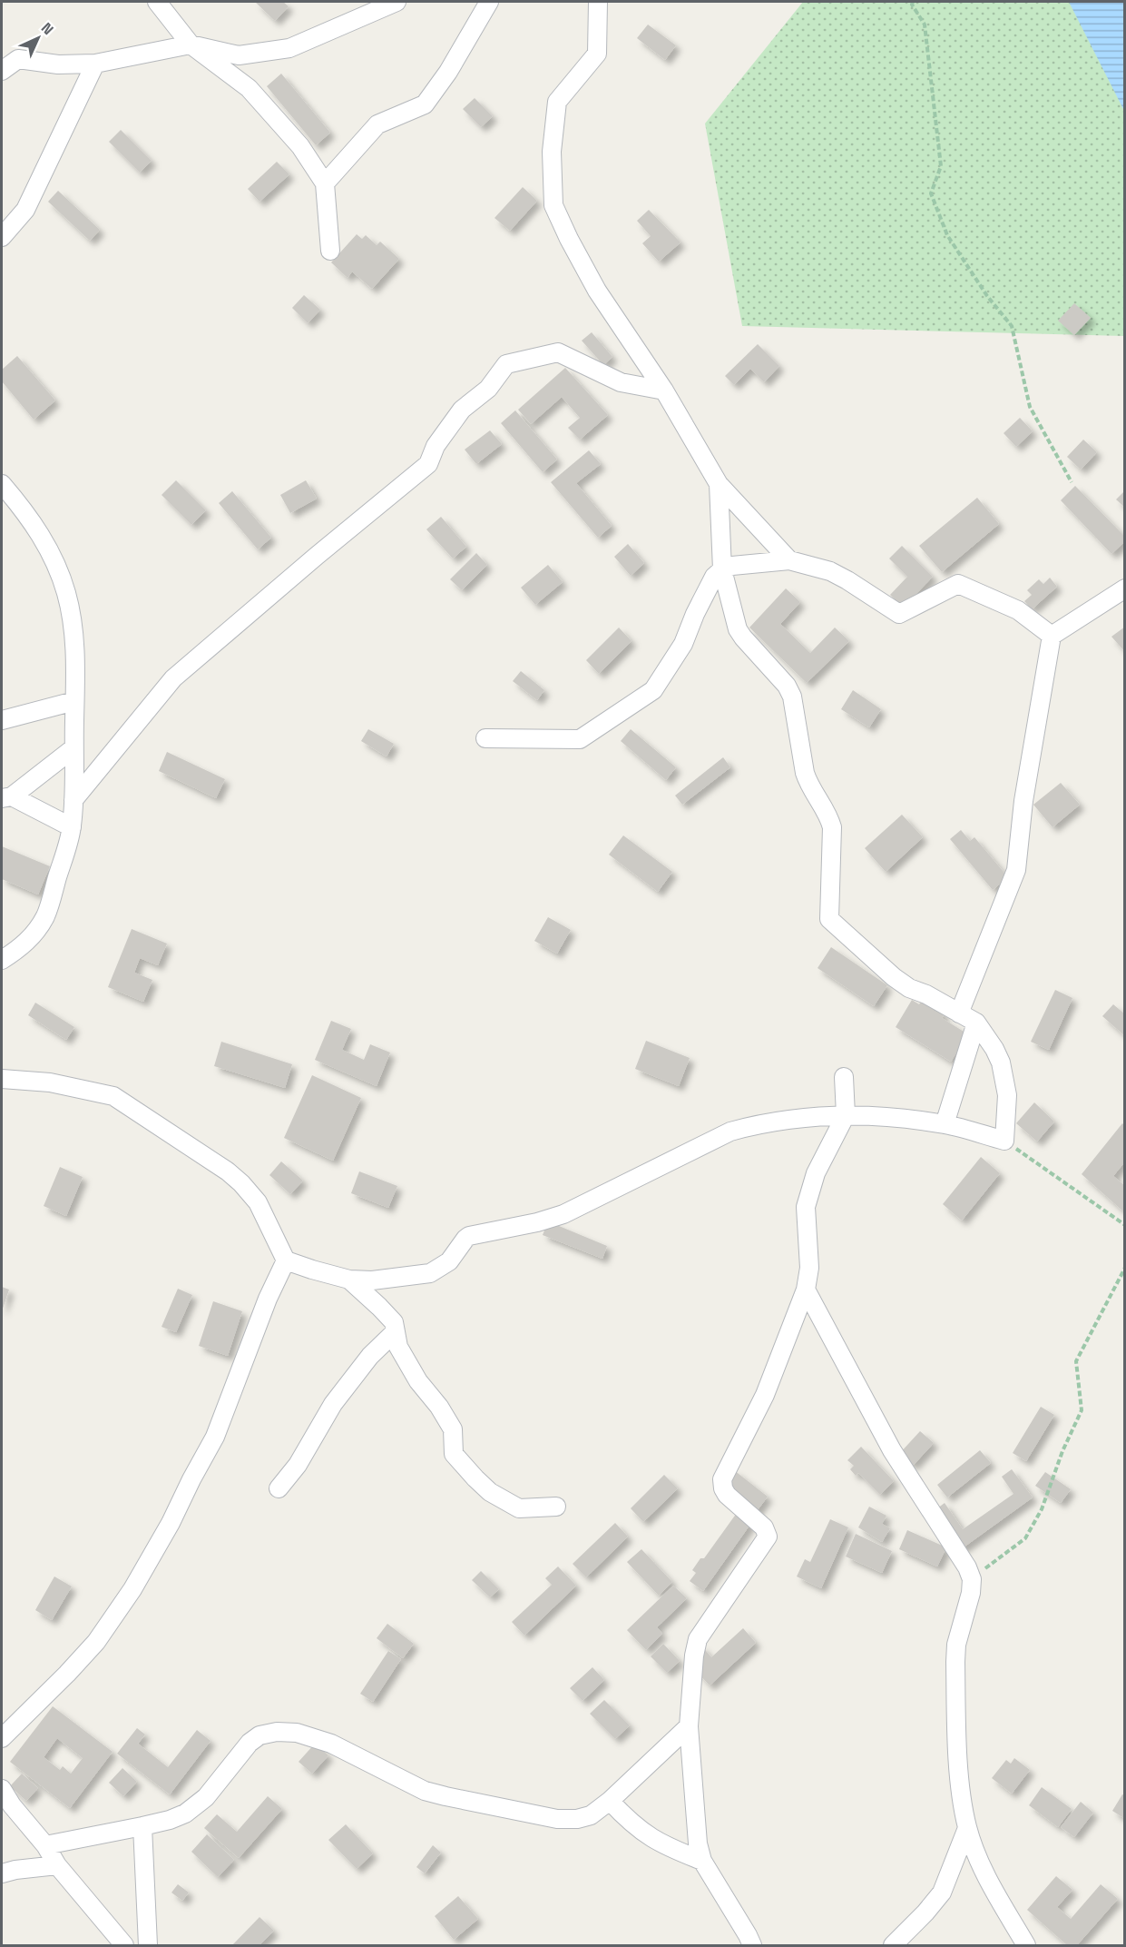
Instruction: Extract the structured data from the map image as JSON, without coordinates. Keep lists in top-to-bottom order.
{
  "north": "top right"
}
